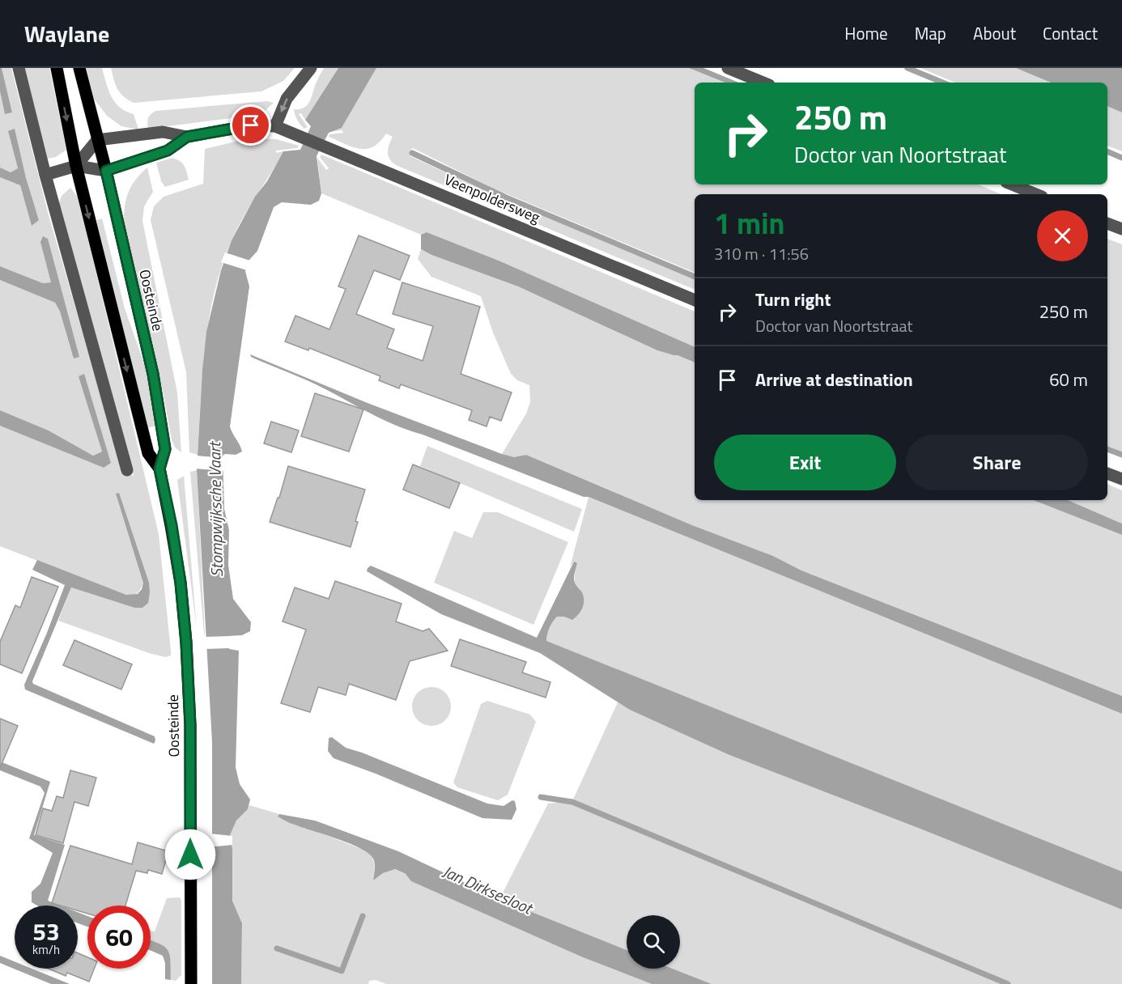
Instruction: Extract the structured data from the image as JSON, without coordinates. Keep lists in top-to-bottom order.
{
  "streets": {
    "main road": ["Oosteinde"],
    "street": ["Veenpoldersweg"]
  },
  "water": ["Stompwijksche Vaart", "Jan Dirksesloot"],
  "page": {
    "header": "Waylane",
    "nav": [
      "Home",
      "Map",
      "About",
      "Contact"
    ],
    "turn": ["250 m", "Doctor van Noortstraat"],
    "heading": ["1 min", "310 m · 11:56"],
    "list": [
      {
        "name": "Turn right",
        "note": "Doctor van Noortstraat",
        "value": "250 m"
      },
      {
        "name": "Arrive at destination",
        "value": "60 m"
      }
    ],
    "buttons": ["Exit", "Share"],
    "speed": "53 km/h",
    "limit": "60"
  }
}
